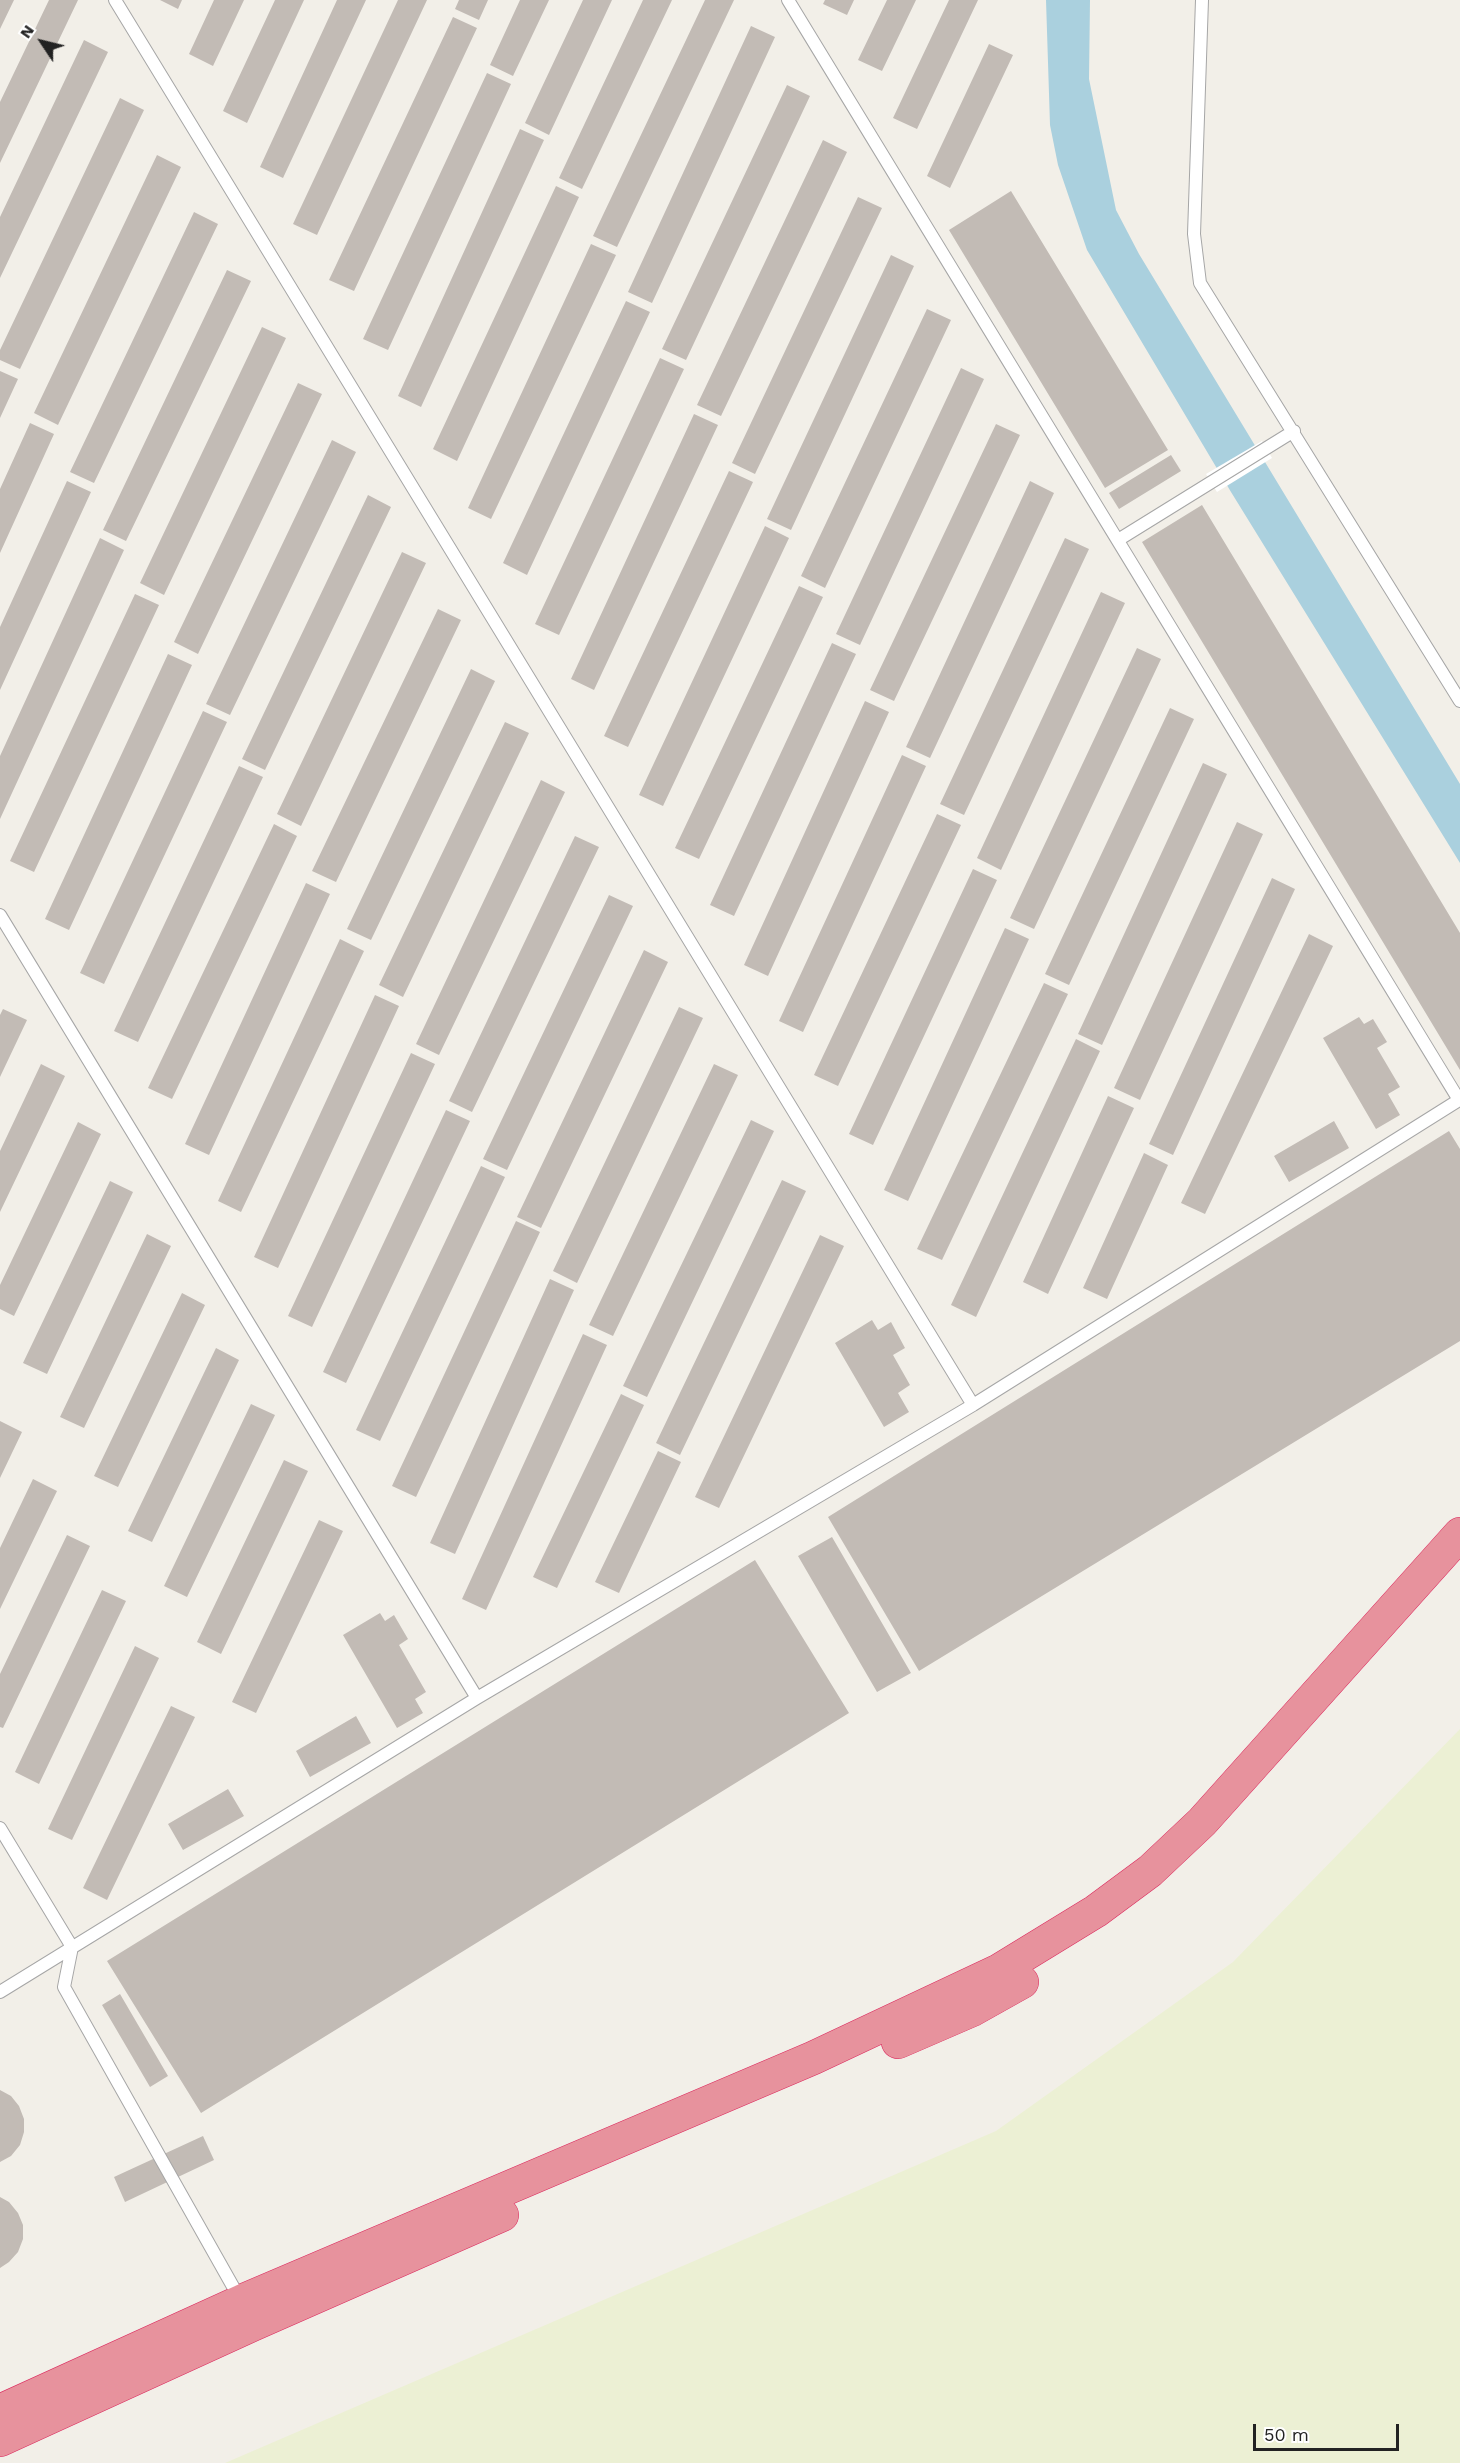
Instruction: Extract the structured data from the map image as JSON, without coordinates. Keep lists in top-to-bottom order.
{
  "scale_bar": "50 m",
  "north": "top left"
}
